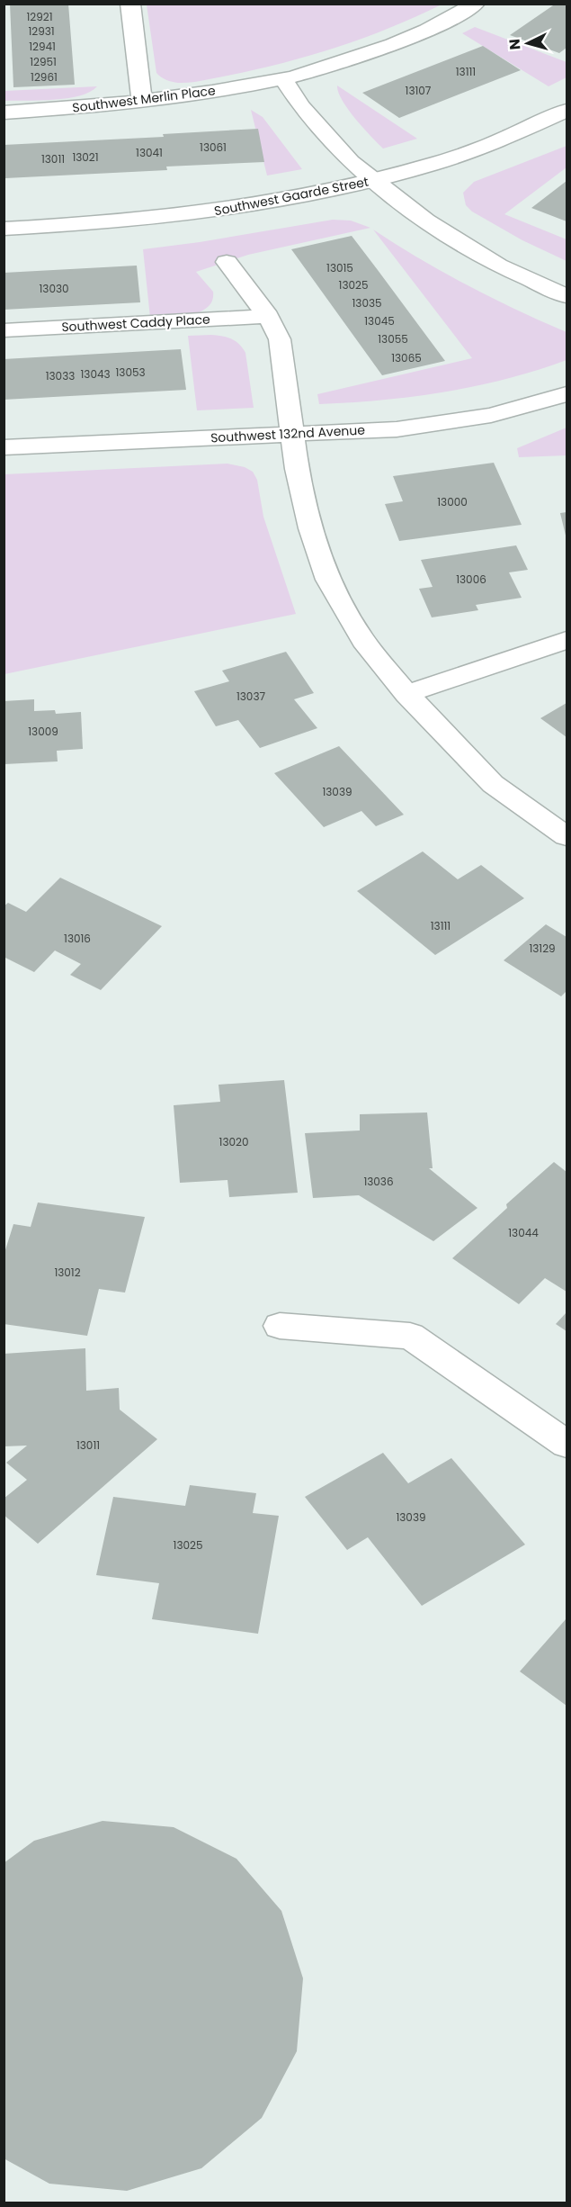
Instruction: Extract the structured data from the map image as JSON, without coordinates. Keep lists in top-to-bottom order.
{
  "streets": {
    "street": [
      "Southwest Merlin Place",
      "Southwest Gaarde Street",
      "Southwest Caddy Place",
      "Southwest 132nd Avenue"
    ]
  },
  "house_numbers": [
    "12921",
    "12931",
    "12941",
    "12951",
    "13111",
    "12961",
    "13107",
    "13061",
    "13041",
    "13021",
    "13011",
    "13015",
    "13025",
    "13030",
    "13035",
    "13045",
    "13055",
    "13065",
    "13053",
    "13043",
    "13033",
    "13000",
    "13006",
    "13037",
    "13009",
    "13039",
    "13111",
    "13016",
    "13129",
    "13020",
    "13036",
    "13044",
    "13012",
    "13011",
    "13039",
    "13025"
  ],
  "north": "left"
}
